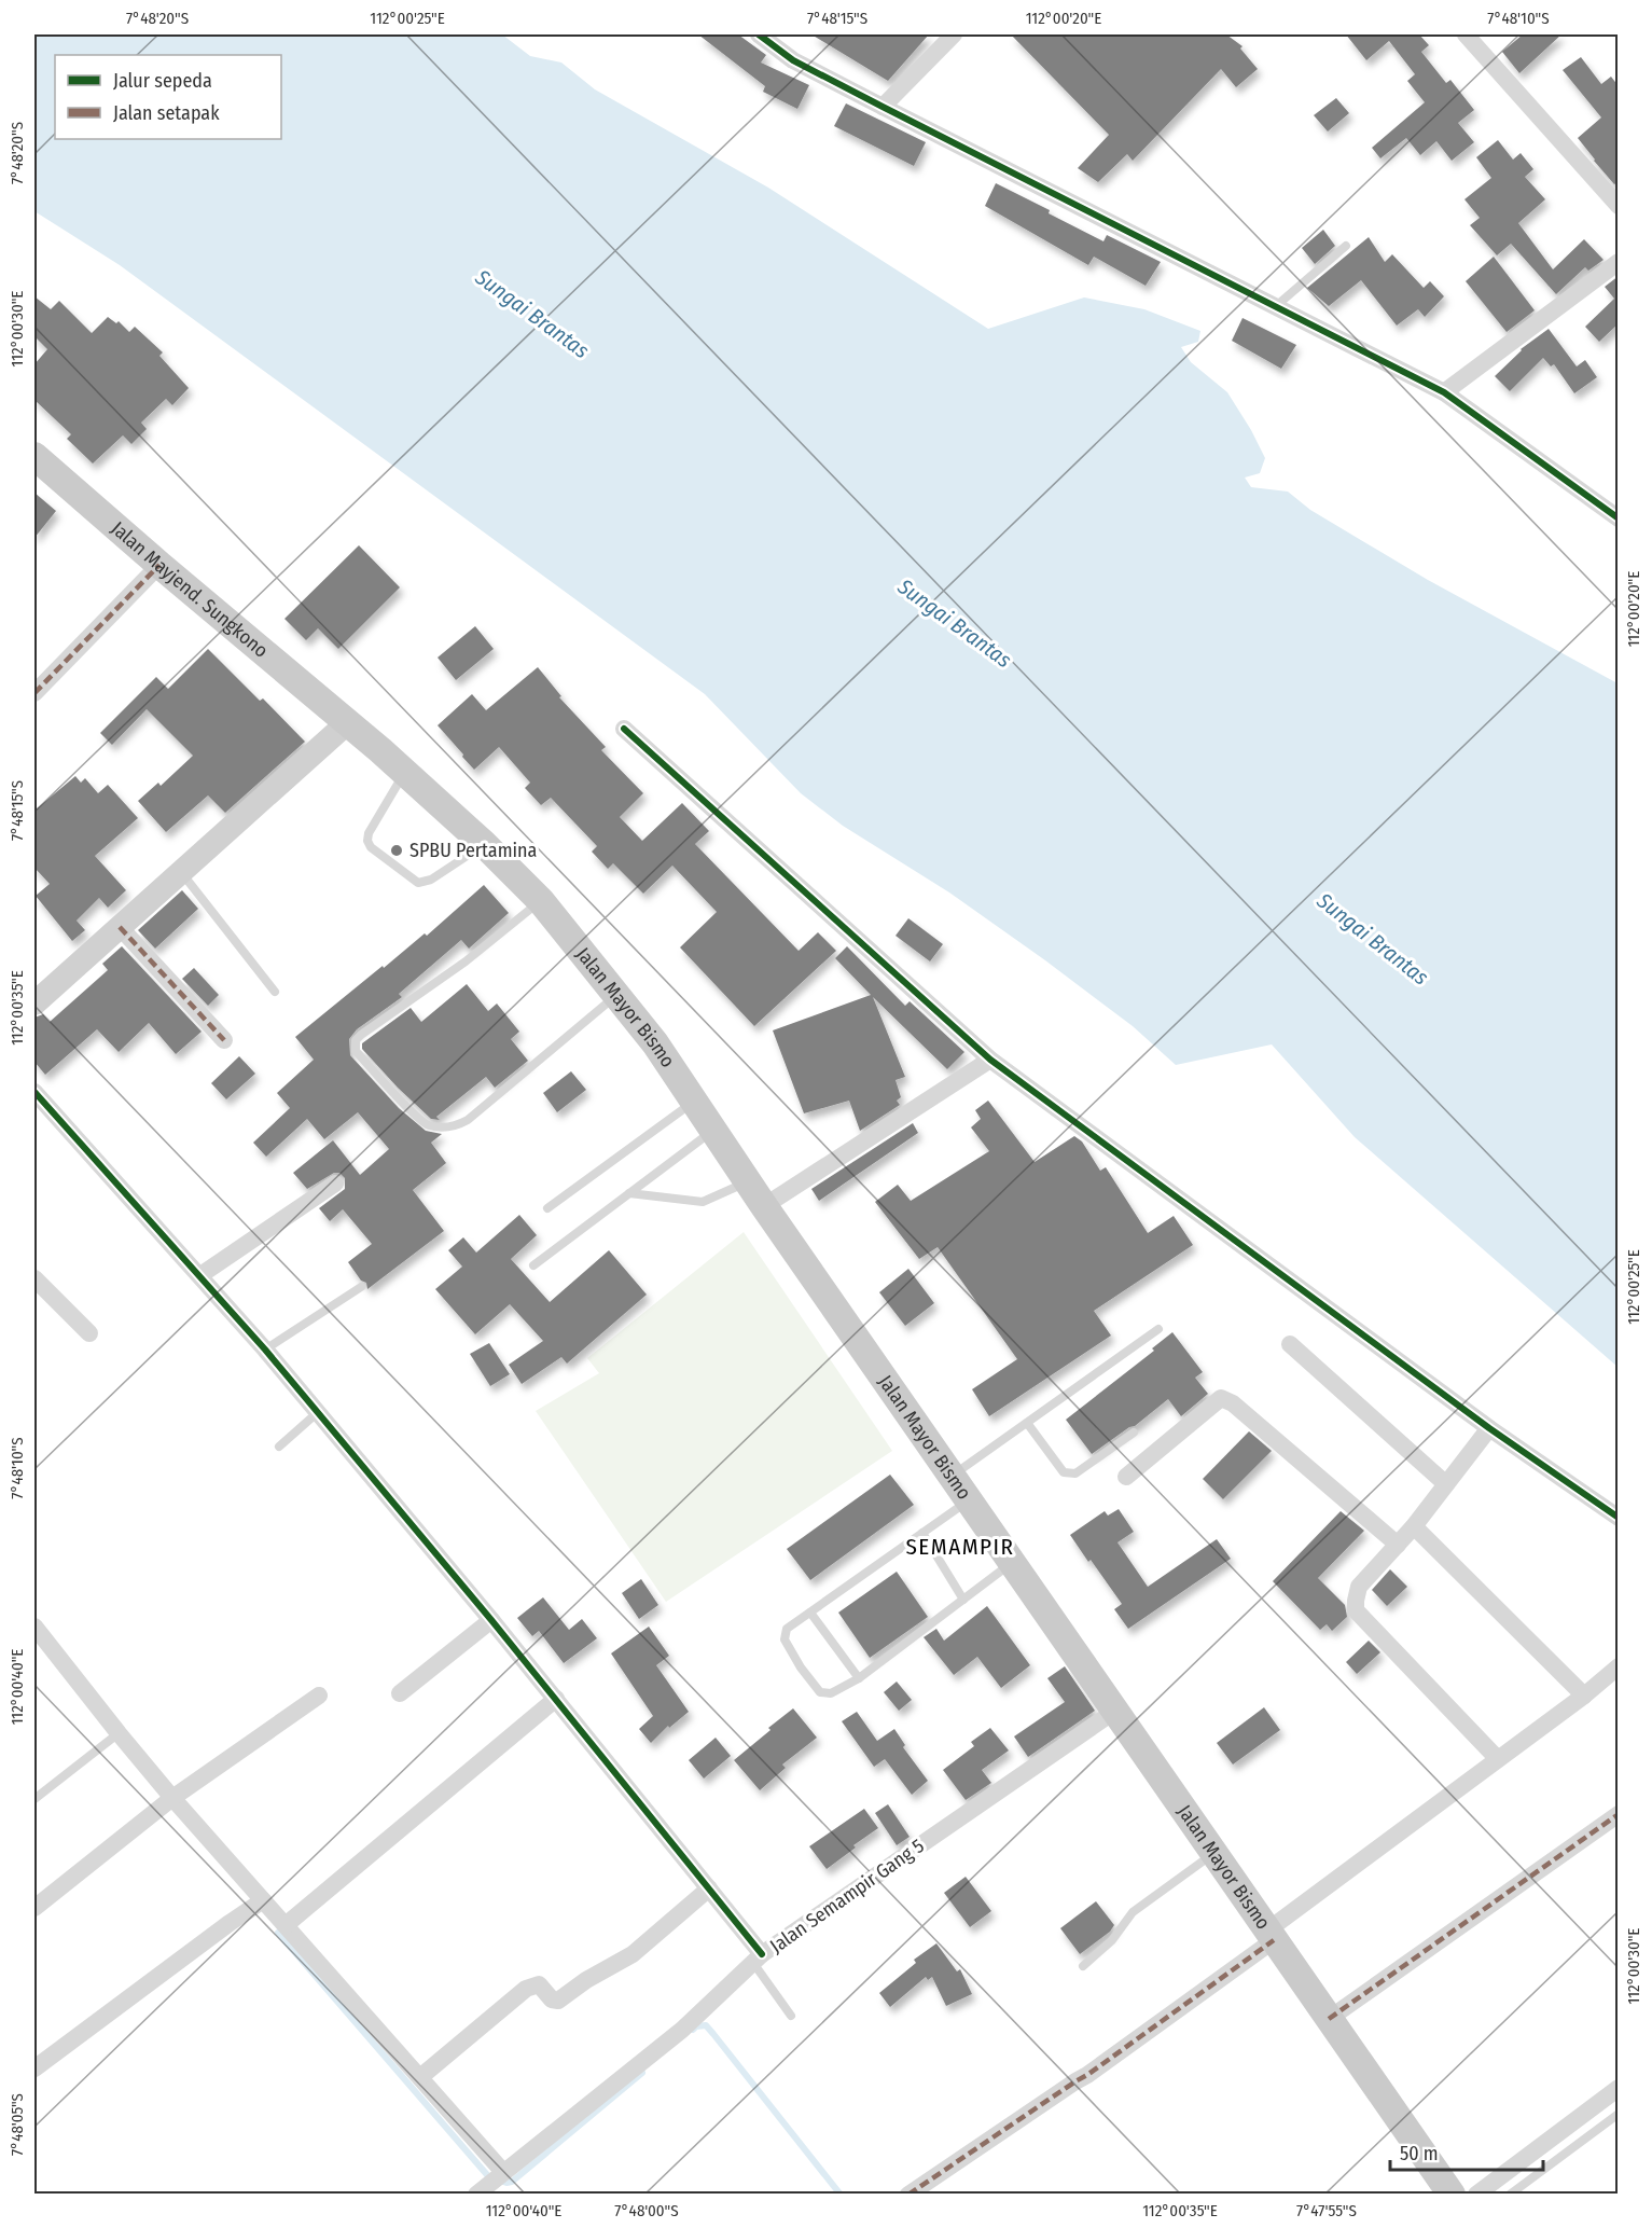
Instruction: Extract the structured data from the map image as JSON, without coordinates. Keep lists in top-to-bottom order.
{
  "streets": {
    "main road": ["Jalan Mayjend. Sungkono", "Jalan Mayor Bismo"],
    "street": ["Jalan Semampir Gang 5"]
  },
  "crossings": [
    ["Jalan Mayjend. Sungkono", "Jalan Mayor Bismo"],
    ["Jalan Mayor Bismo", "Jalan Semampir Gang 5"]
  ],
  "districts": ["SEMAMPIR"],
  "water": ["Sungai Brantas"],
  "places": ["SPBU Pertamina"],
  "legend": ["Jalur sepeda", "Jalan setapak"],
  "scale_bar": "50 m",
  "coordinates": [
    "7°48'20\"S",
    "112°00'25\"E",
    "7°48'15\"S",
    "112°00'20\"E",
    "7°48'10\"S",
    "112°00'30\"E",
    "112°00'35\"E",
    "112°00'40\"E",
    "7°48'05\"S",
    "7°48'00\"S",
    "7°47'55\"S"
  ]
}
